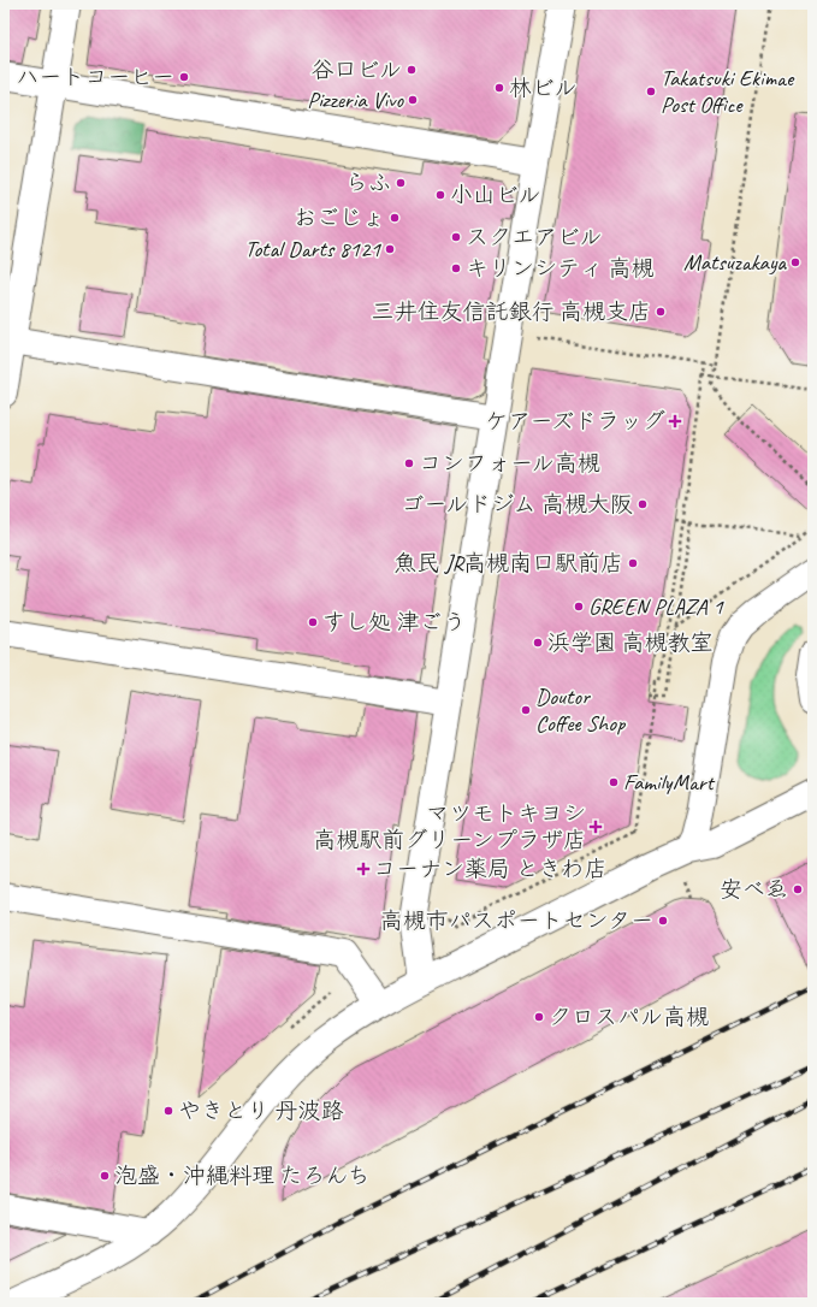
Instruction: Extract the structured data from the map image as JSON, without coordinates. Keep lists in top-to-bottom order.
{
  "places": {
    "other": [
      "谷口ビル",
      "ハートコーヒー",
      "林ビル",
      "Takatsuki Ekimae Post Office",
      "Pizzeria Vivo",
      "らふ",
      "小山ビル",
      "おごじょ",
      "スクエアビル",
      "Total Darts 8121",
      "Matsuzakaya",
      "キリンシティ 高槻",
      "三井住友信託銀行 高槻支店",
      "コンフォール高槻",
      "ゴールドジム 高槻大阪",
      "魚民 JR高槻南口駅前店",
      "GREEN PLAZA 1",
      "すし処 津ごう",
      "浜学園 高槻教室",
      "Doutor Coffee Shop",
      "FamilyMart",
      "安べゑ",
      "高槻市パスポートセンター",
      "クロスパル高槻",
      "やきとり 丹波路",
      "泡盛・沖縄料理 たろんち"
    ],
    "health": ["ケアーズドラッグ", "マツモトキヨシ 高槻駅前グリーンプラザ店", "コーナン薬局 ときわ店"]
  }
}
